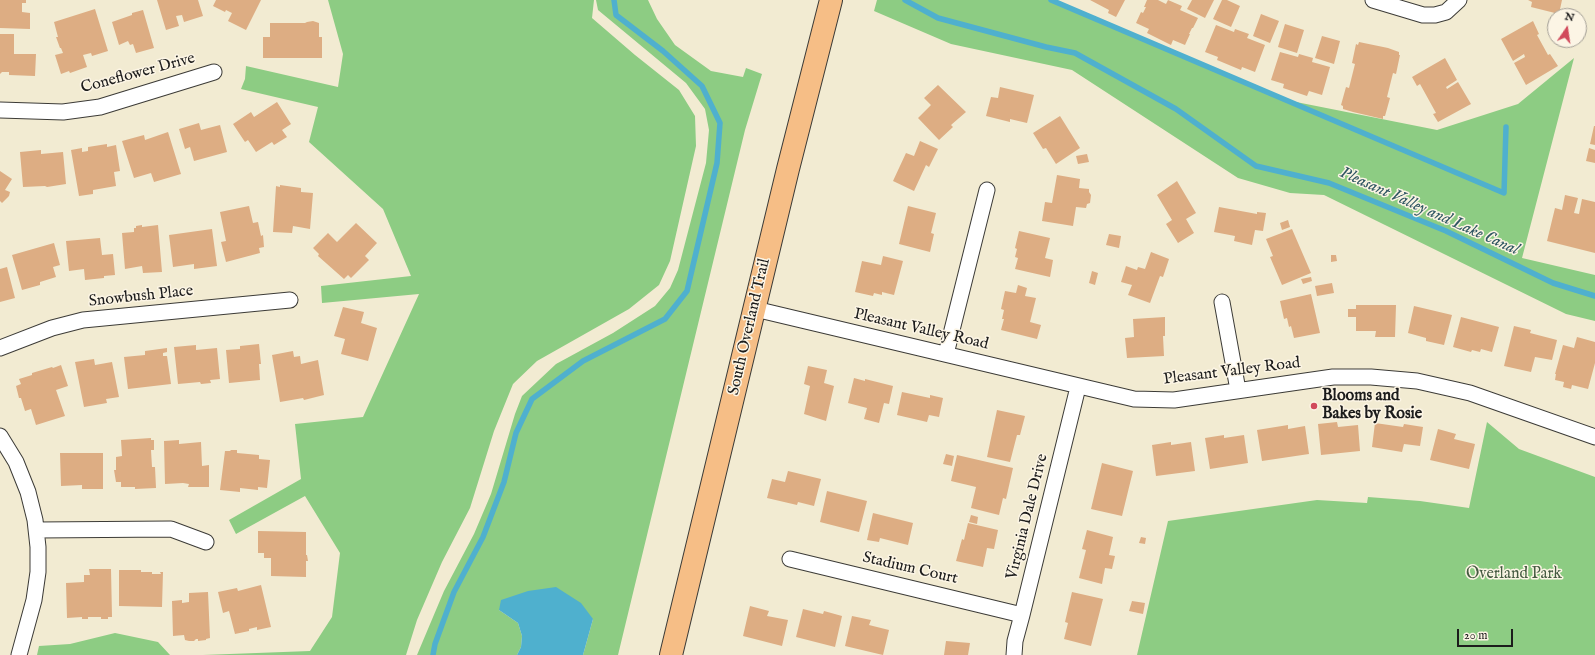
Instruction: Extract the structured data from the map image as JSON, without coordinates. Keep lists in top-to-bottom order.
{
  "streets": {
    "main road": ["South Overland Trail"],
    "street": [
      "Coneflower Drive",
      "Snowbush Place",
      "Pleasant Valley Road",
      "Virginia Dale Drive",
      "Stadium Court"
    ]
  },
  "crossings": [
    ["South Overland Trail", "Pleasant Valley Road"],
    ["Pleasant Valley Road", "Virginia Dale Drive"],
    ["Virginia Dale Drive", "Stadium Court"]
  ],
  "water": ["Pleasant Valley and Lake Canal"],
  "parks": ["Overland Park"],
  "places": ["Blooms and Bakes by Rosie"],
  "scale_bar": "20 m",
  "north": "top"
}
